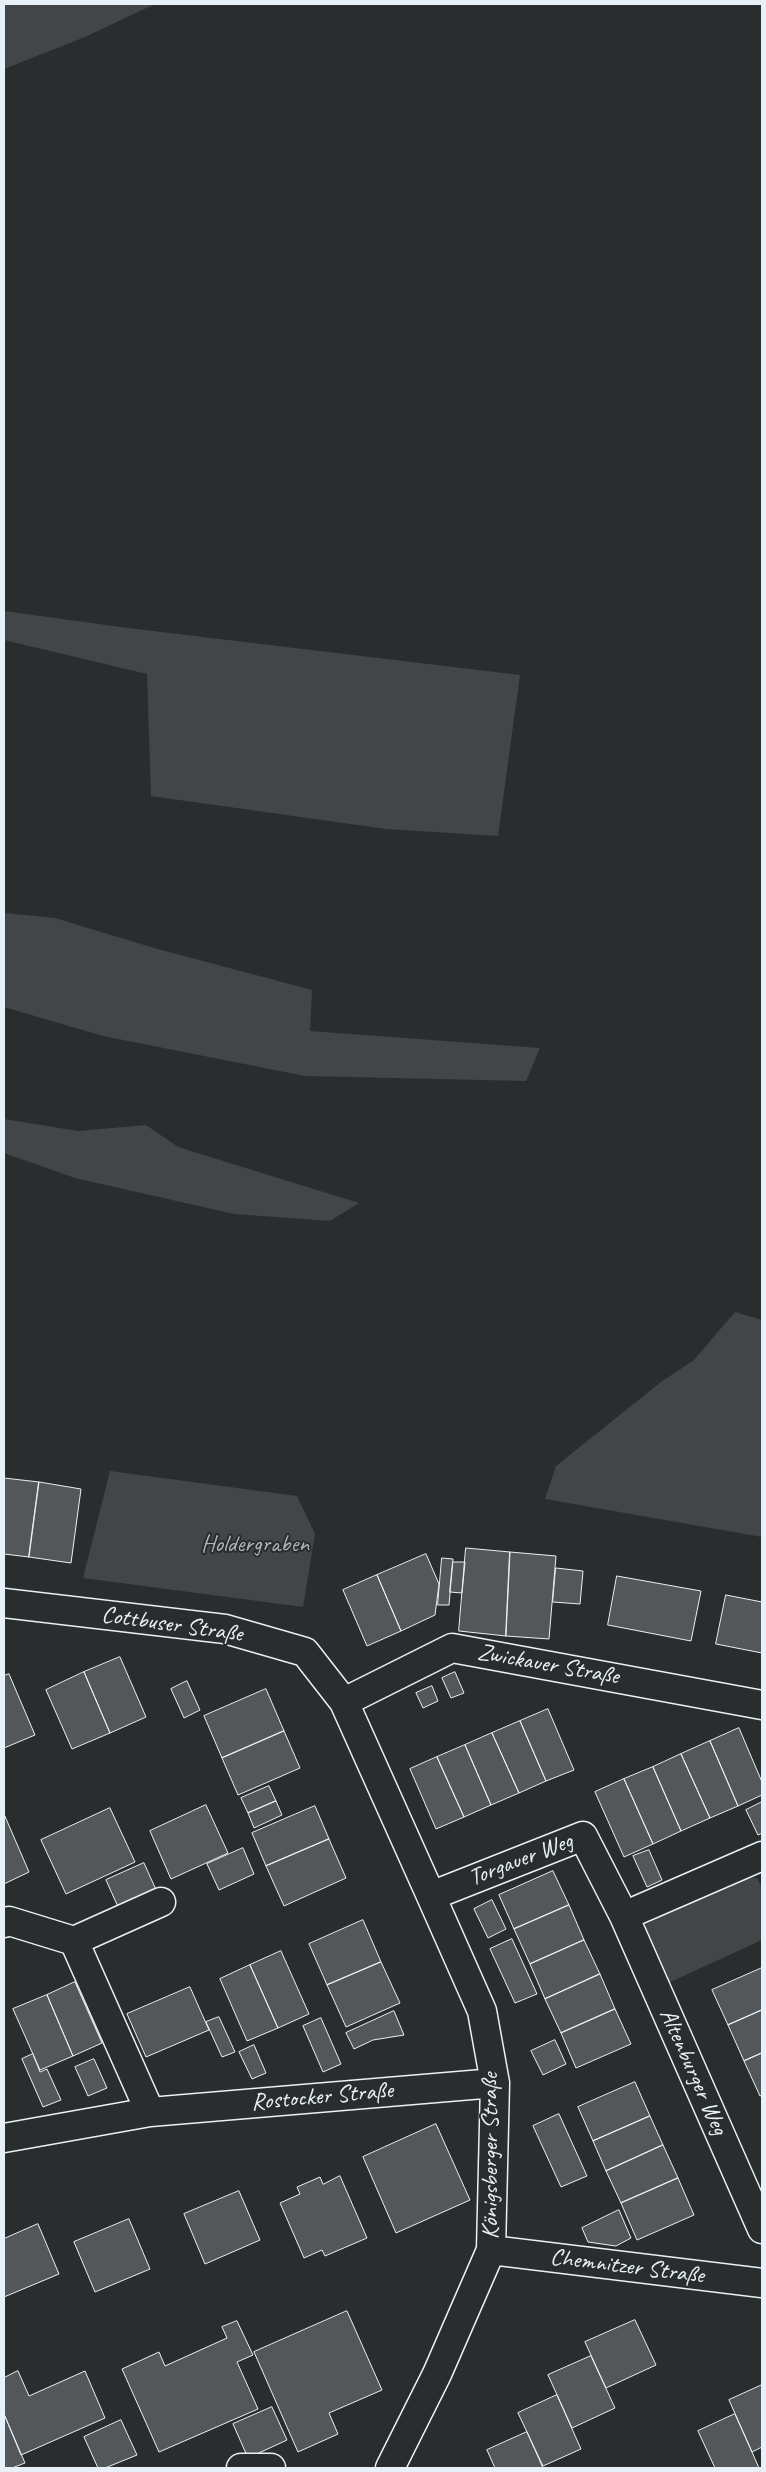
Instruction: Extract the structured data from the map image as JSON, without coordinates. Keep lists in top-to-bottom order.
{
  "streets": {
    "street": [
      "Cottbuser Straße",
      "Zwickauer Straße",
      "Torgauer Weg",
      "Altenburger Weg",
      "Rostocker Straße",
      "Königsberger Straße",
      "Chemnitzer Straße"
    ]
  },
  "crossings": [
    ["Cottbuser Straße", "Zwickauer Straße"],
    ["Cottbuser Straße", "Königsberger Straße"],
    ["Zwickauer Straße", "Königsberger Straße"],
    ["Torgauer Weg", "Altenburger Weg"],
    ["Torgauer Weg", "Königsberger Straße"],
    ["Rostocker Straße", "Königsberger Straße"],
    ["Königsberger Straße", "Chemnitzer Straße"]
  ],
  "parks": ["Holdergraben"]
}
